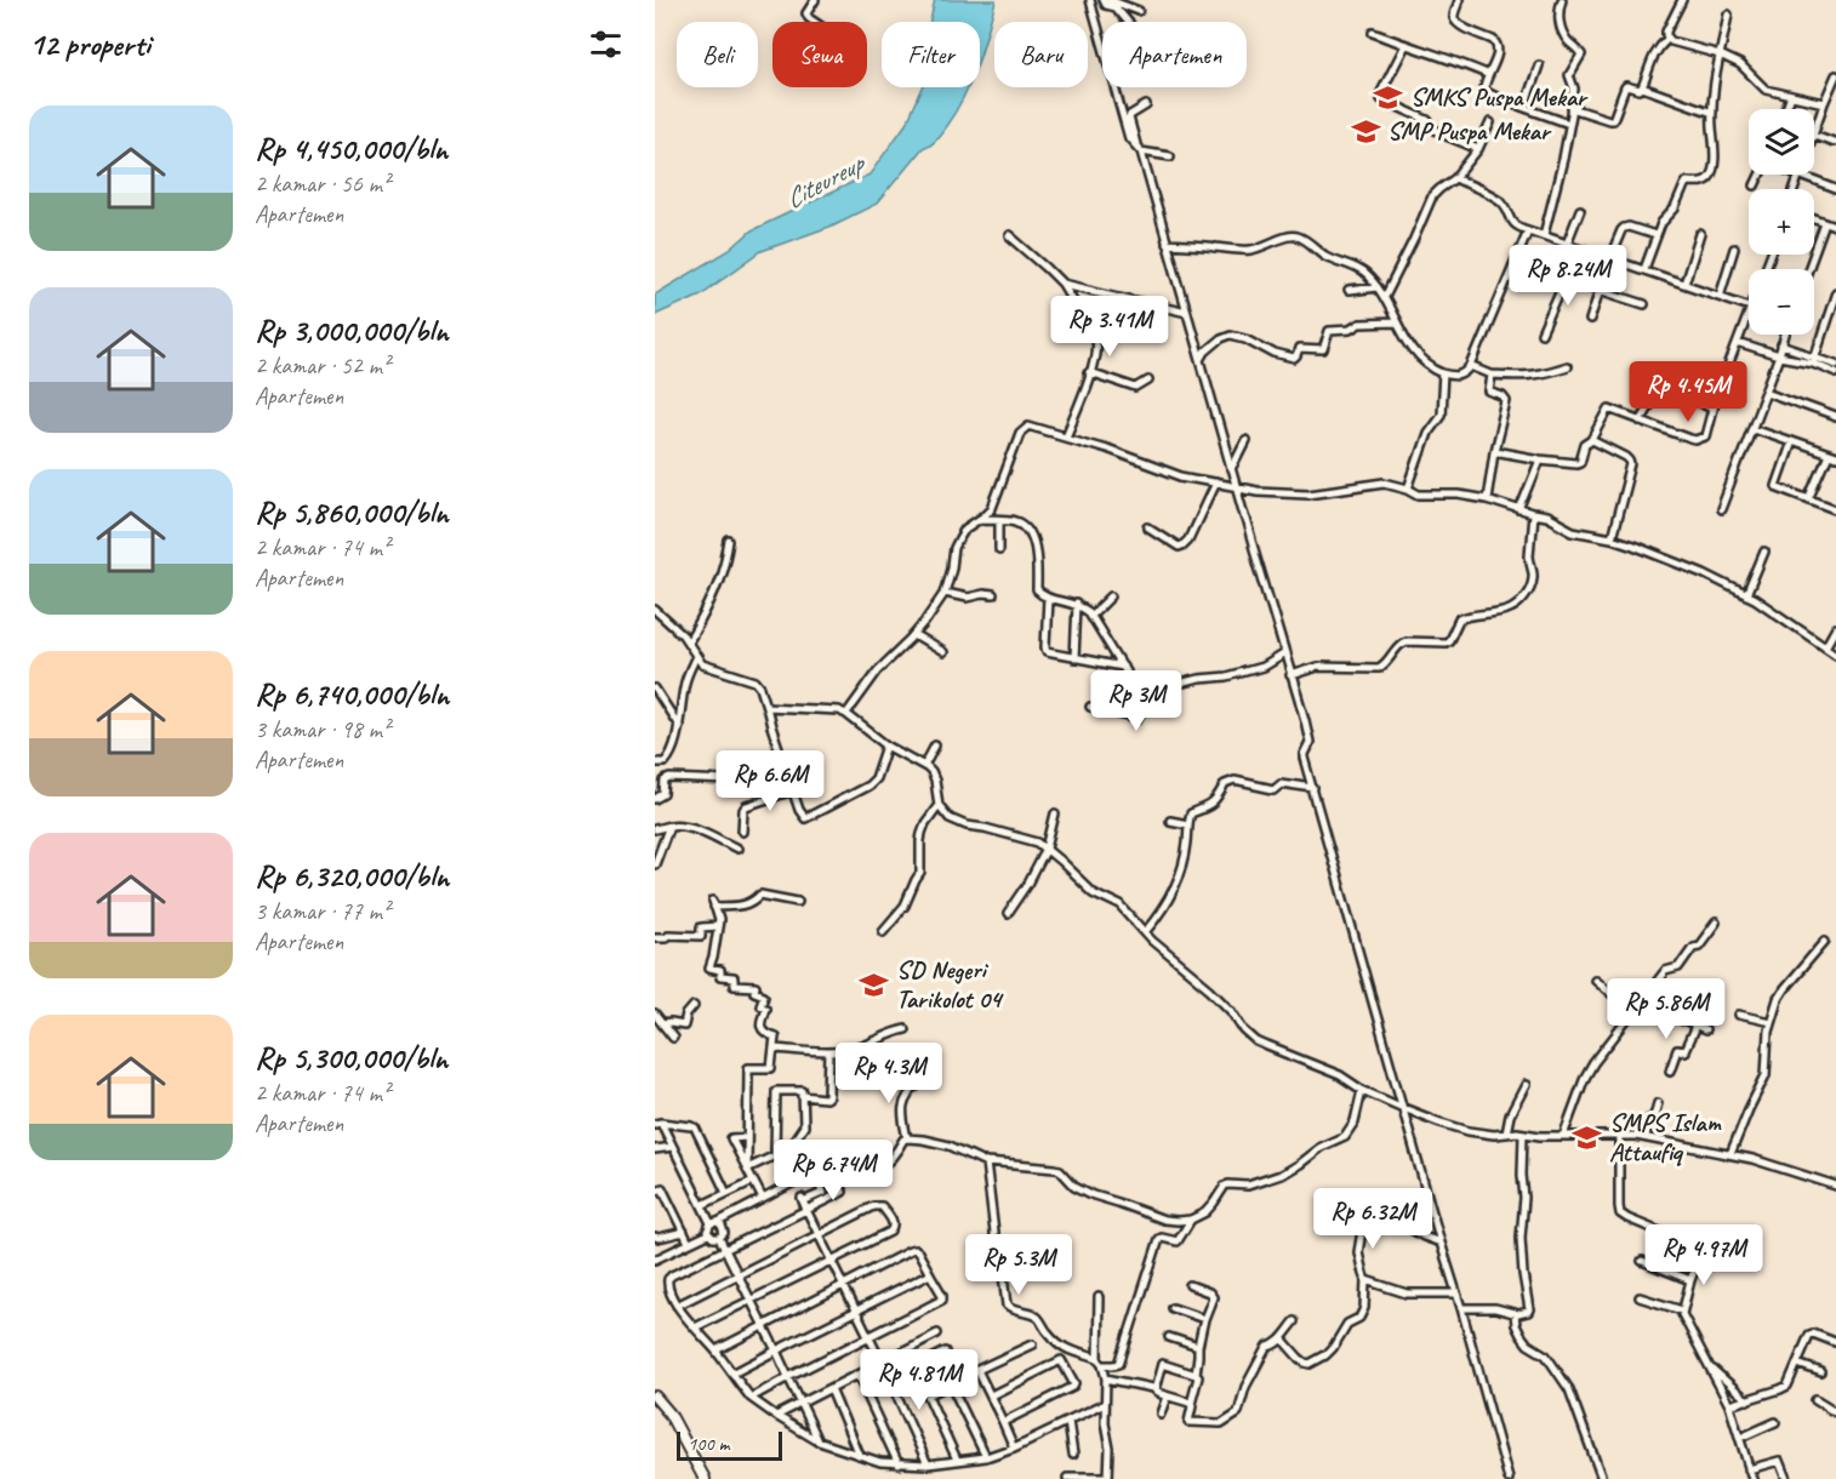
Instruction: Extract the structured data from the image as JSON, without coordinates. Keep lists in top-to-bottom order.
{
  "water": ["Citeureup"],
  "places": {
    "school or university": [
      "SMKS Puspa Mekar",
      "SMP Puspa Mekar",
      "SD Negeri Tarikolot 04",
      "SMPS Islam Attaufiq"
    ]
  },
  "scale_bar": "100 m",
  "page": {
    "heading": "12 properti",
    "chip": [
      "Beli",
      "Sewa",
      "Filter",
      "Baru",
      "Apartemen"
    ],
    "list": [
      {
        "name": "Rp 4,450,000/bln",
        "note": "2 kamar · 56 m² · Apartemen"
      },
      {
        "name": "Rp 3,000,000/bln",
        "note": "2 kamar · 52 m² · Apartemen"
      },
      {
        "name": "Rp 5,860,000/bln",
        "note": "2 kamar · 74 m² · Apartemen"
      },
      {
        "name": "Rp 6,740,000/bln",
        "note": "3 kamar · 98 m² · Apartemen"
      },
      {
        "name": "Rp 6,320,000/bln",
        "note": "3 kamar · 77 m² · Apartemen"
      },
      {
        "name": "Rp 5,300,000/bln",
        "note": "2 kamar · 74 m² · Apartemen"
      }
    ],
    "map_buttons": ["+", "−"],
    "price": [
      "Rp 8.24M",
      "Rp 3.41M",
      "Rp 4.45M",
      "Rp 3M",
      "Rp 6.6M",
      "Rp 5.86M",
      "Rp 4.3M",
      "Rp 6.74M",
      "Rp 6.32M",
      "Rp 4.97M",
      "Rp 5.3M",
      "Rp 4.81M"
    ],
    "scale": "100 m"
  }
}
